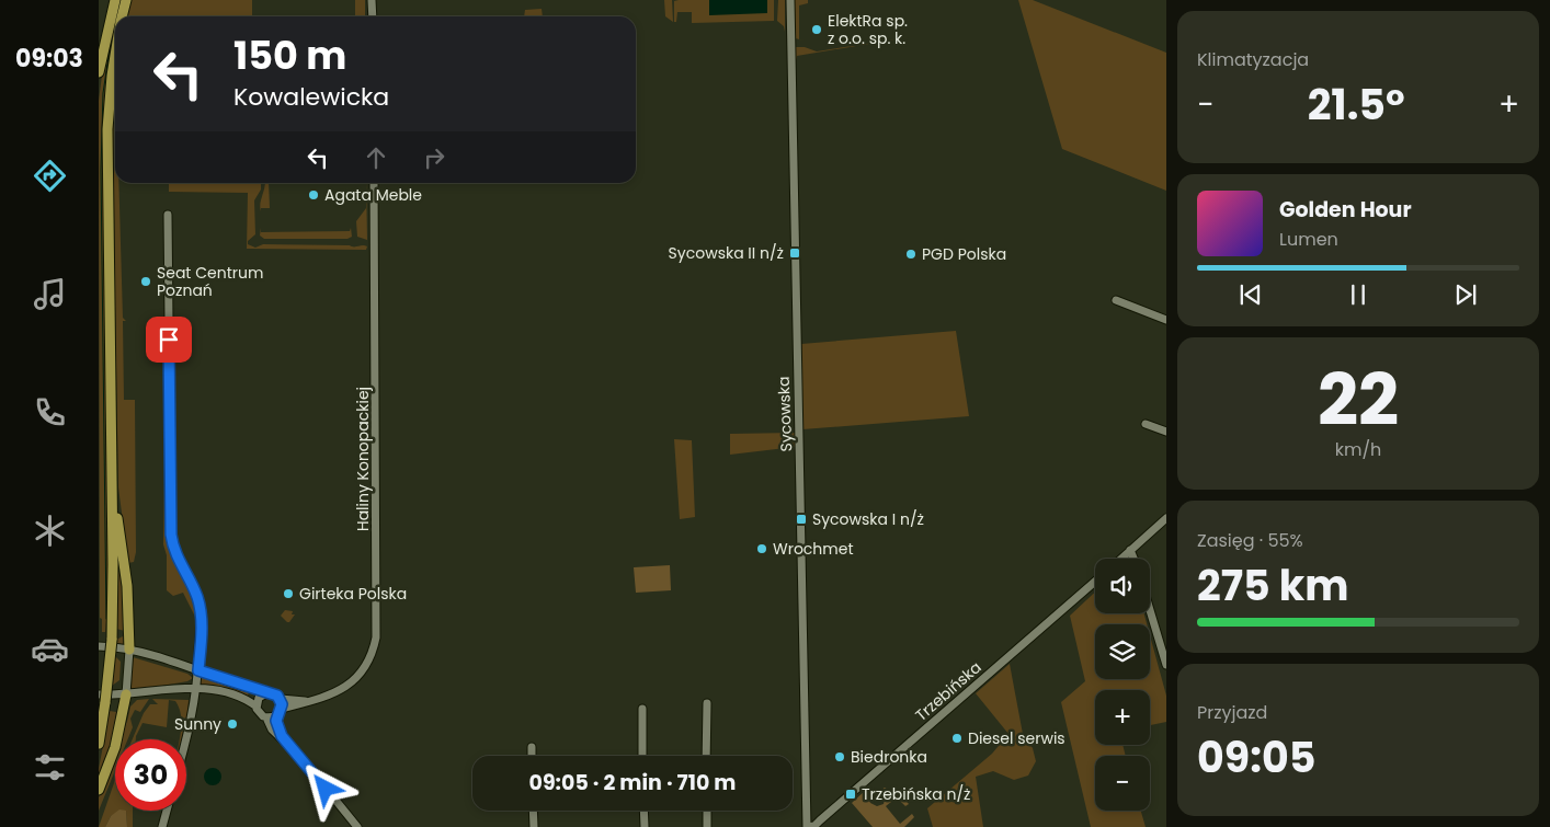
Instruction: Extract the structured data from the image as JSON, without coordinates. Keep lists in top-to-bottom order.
{
  "streets": {
    "street": ["Sycowska", "Haliny Konopackiej", "Trzebińska"]
  },
  "crossings": [
    ["Sycowska", "Trzebińska"]
  ],
  "places": {
    "other": [
      "ElektRa sp. z o.o. sp. k.",
      "Agata Meble",
      "PGD Polska",
      "Seat Centrum Poznań",
      "Wrochmet",
      "Girteka Polska",
      "Sunny",
      "Diesel serwis",
      "Biedronka"
    ],
    "transit": ["Sycowska II n/ż", "Sycowska I n/ż", "Trzebińska n/ż"]
  },
  "page": {
    "tabs": "09:03",
    "tile": [
      "Klimatyzacja",
      ["22", "km/h"],
      ["Zasięg · 55%", "275 km"],
      ["Przyjazd", "09:05"]
    ],
    "turn": ["150 m", "Kowalewicka"],
    "heat": ["−", "21.5°", "+"],
    "song": ["Golden Hour", "Lumen"],
    "map_buttons": ["+", "−"],
    "limit": "30",
    "trip": "09:05 · 2 min · 710 m"
  }
}
